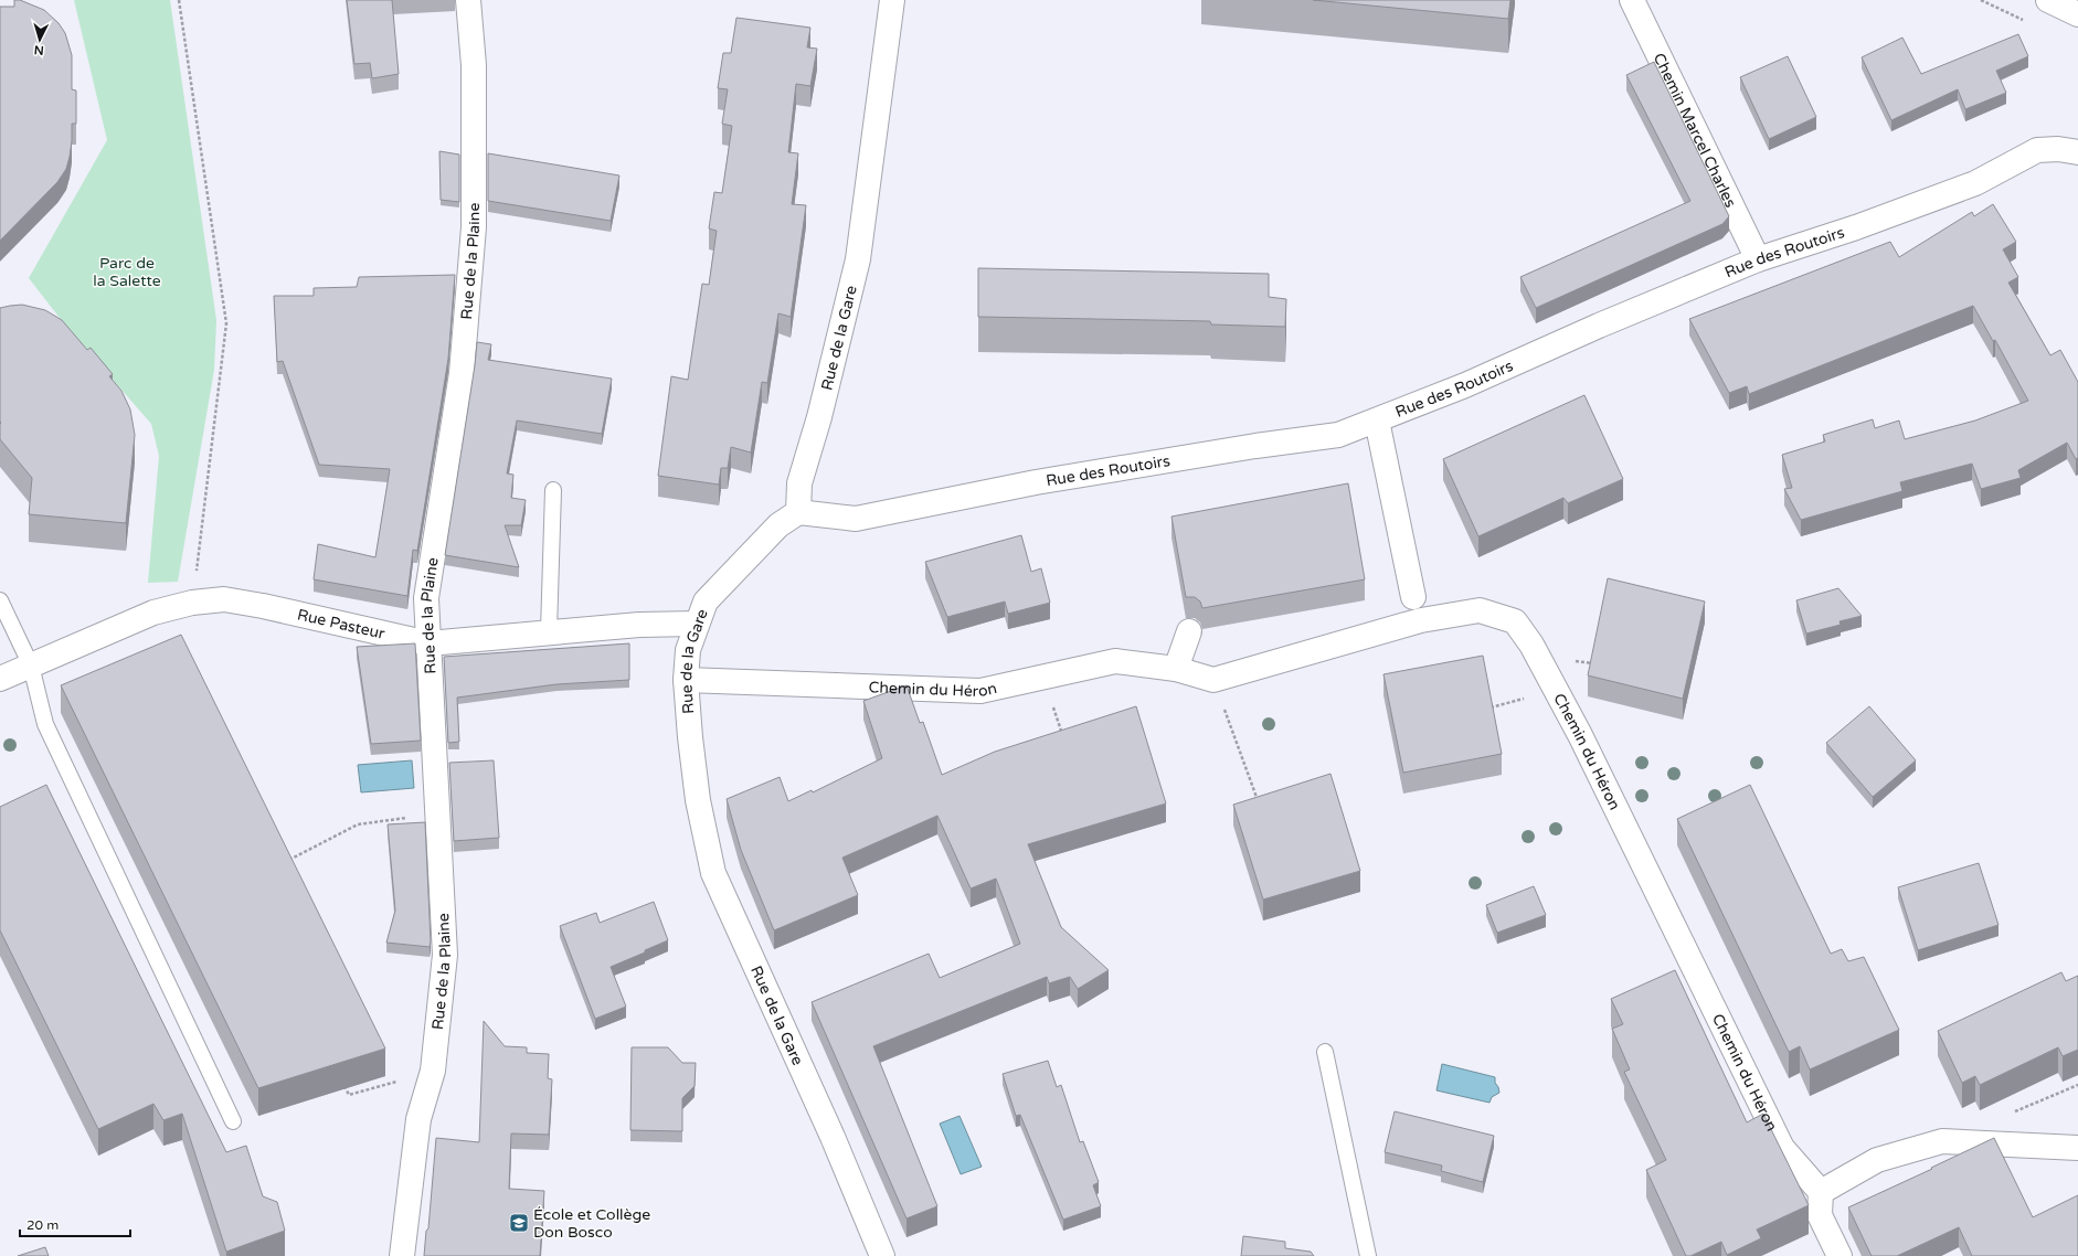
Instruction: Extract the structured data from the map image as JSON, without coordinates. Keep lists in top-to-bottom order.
{
  "streets": {
    "street": [
      "Chemin Marcel Charles",
      "Rue des Routoirs",
      "Rue de la Plaine",
      "Rue de la Gare",
      "Rue Pasteur",
      "Chemin du Héron"
    ]
  },
  "crossings": [
    ["Chemin Marcel Charles", "Rue des Routoirs"],
    ["Rue des Routoirs", "Rue de la Gare"],
    ["Rue de la Plaine", "Rue Pasteur"],
    ["Rue de la Gare", "Rue Pasteur"],
    ["Rue de la Gare", "Chemin du Héron"]
  ],
  "parks": ["Parc de la Salette"],
  "places": {
    "school or university": ["École et Collège Don Bosco"]
  },
  "scale_bar": "20 m",
  "north": "bottom"
}
